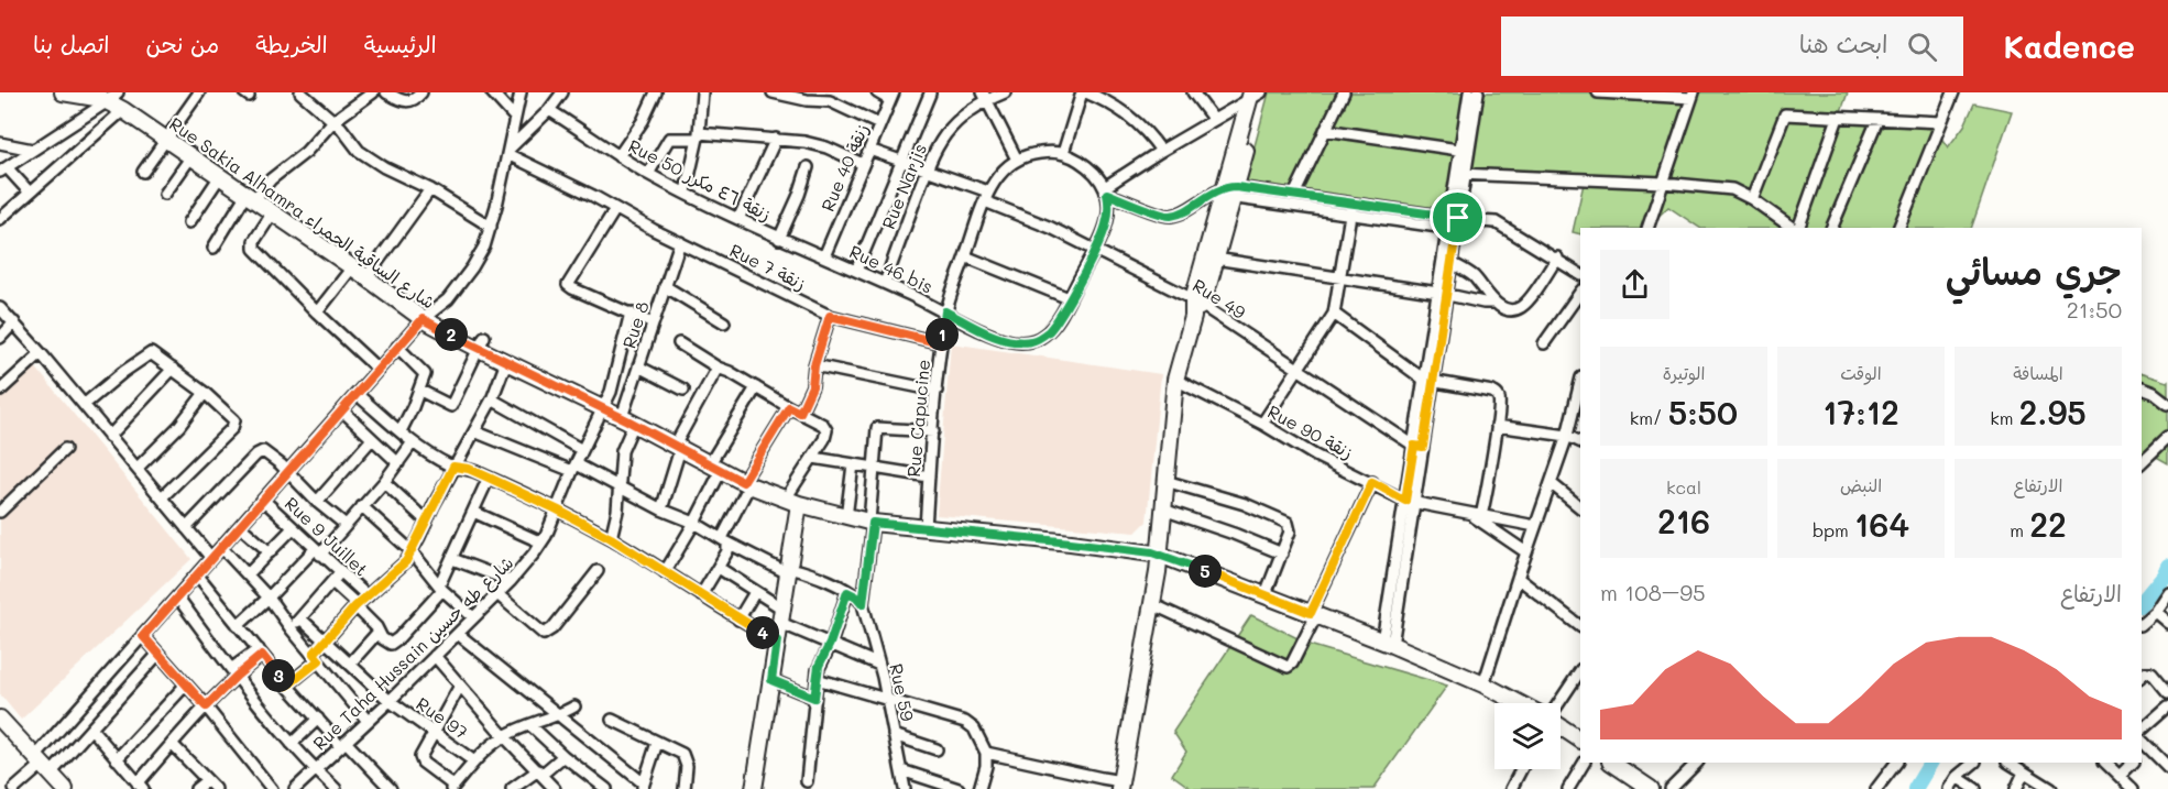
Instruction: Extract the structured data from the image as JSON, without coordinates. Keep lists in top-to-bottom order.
{
  "streets": {
    "street": [
      "Rue 40 زنقة",
      "Rue 50 زنقة ٤٦ مكرر",
      "Rue Narjis",
      "Rue Sakia Alhamra شارع الساقية الحمراء",
      "Rue 7 زنقة",
      "Rue 46 bis",
      "Rue 49",
      "Rue 8",
      "Rue Capucine",
      "Rue 90 زنقة",
      "Rue 9 Juillet",
      "Rue Taha Hussain شارع طه حسين",
      "Rue 59",
      "Rue 97"
    ]
  },
  "crossings": [
    ["Rue 40 زنقة", "Rue 50 زنقة ٤٦ مكرر"],
    ["Rue 40 زنقة", "Rue 46 bis"],
    ["Rue 40 زنقة", "Rue 49"],
    ["Rue 50 زنقة ٤٦ مكرر", "Rue 46 bis"],
    ["Rue Narjis", "Rue 46 bis"],
    ["Rue Narjis", "Rue 49"],
    ["Rue Sakia Alhamra شارع الساقية الحمراء", "Rue 8"],
    ["Rue Sakia Alhamra شارع الساقية الحمراء", "Rue Capucine"],
    ["Rue Sakia Alhamra شارع الساقية الحمراء", "Rue Taha Hussain شارع طه حسين"],
    ["Rue 7 زنقة", "Rue 8"],
    ["Rue 7 زنقة", "Rue Capucine"],
    ["Rue 46 bis", "Rue 49"],
    ["Rue 46 bis", "Rue Capucine"],
    ["Rue 49", "Rue Capucine"],
    ["Rue Taha Hussain شارع طه حسين", "Rue 97"]
  ],
  "page": {
    "header": "Kadence",
    "search": "ابحث هنا",
    "nav": [
      "الرئيسية",
      "الخريطة",
      "من نحن",
      "اتصل بنا"
    ],
    "heading": ["جري مسائي", "21:50"],
    "pins": [
      "1",
      "2",
      "5",
      "4",
      "3"
    ],
    "stats": [
      ["المسافة", "2.95 km"],
      ["الوقت", "17:12"],
      ["الوتيرة", "5:50 /km"],
      ["الارتفاع", "22 m"],
      ["النبض", "164 bpm"],
      ["kcal", "216"]
    ],
    "chart": ["الارتفاع", "95–108 m"]
  }
}
